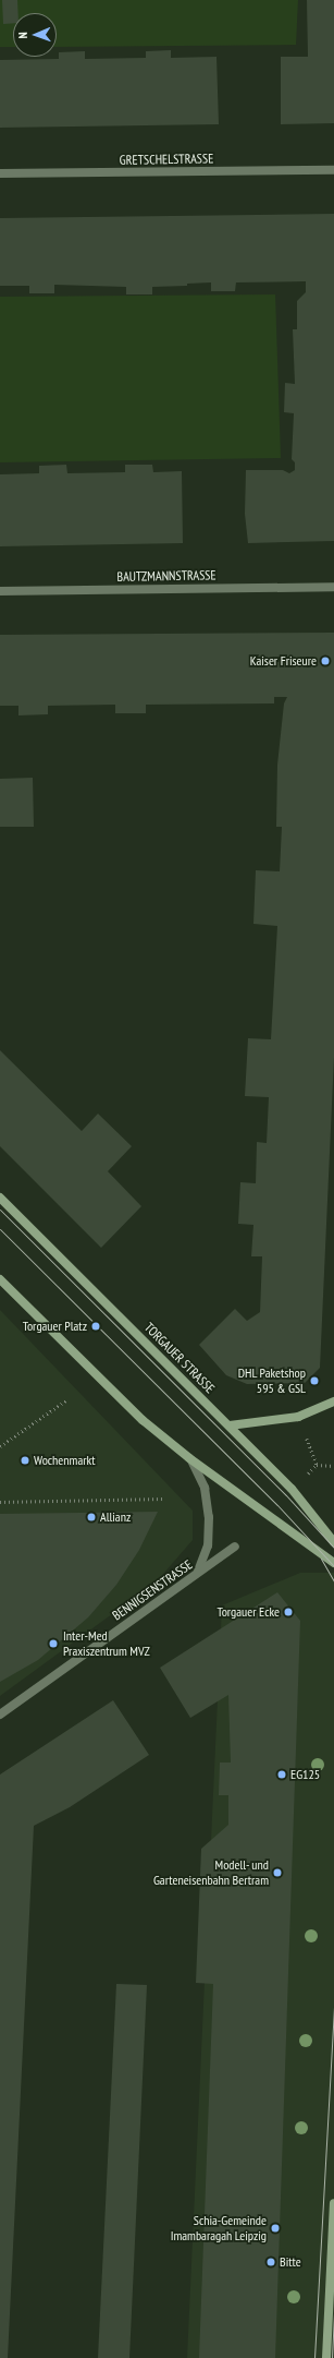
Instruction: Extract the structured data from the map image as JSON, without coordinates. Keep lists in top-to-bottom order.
{
  "streets": {
    "main road": ["TORGAUER STRASSE"],
    "street": ["GRETSCHELSTRASSE", "BAUTZMANNSTRASSE", "BENNIGSENSTRASSE"]
  },
  "places": [
    "Kaiser Friseure",
    "Torgauer Platz",
    "DHL Paketshop 595 & GSL",
    "Wochenmarkt",
    "Allianz",
    "Torgauer Ecke",
    "Inter-Med Praxiszentrum MVZ",
    "EG125",
    "Modell- und Garteneisenbahn Bertram",
    "Schia-Gemeinde Imambaragah Leipzig",
    "Bitte"
  ],
  "north": "left"
}
